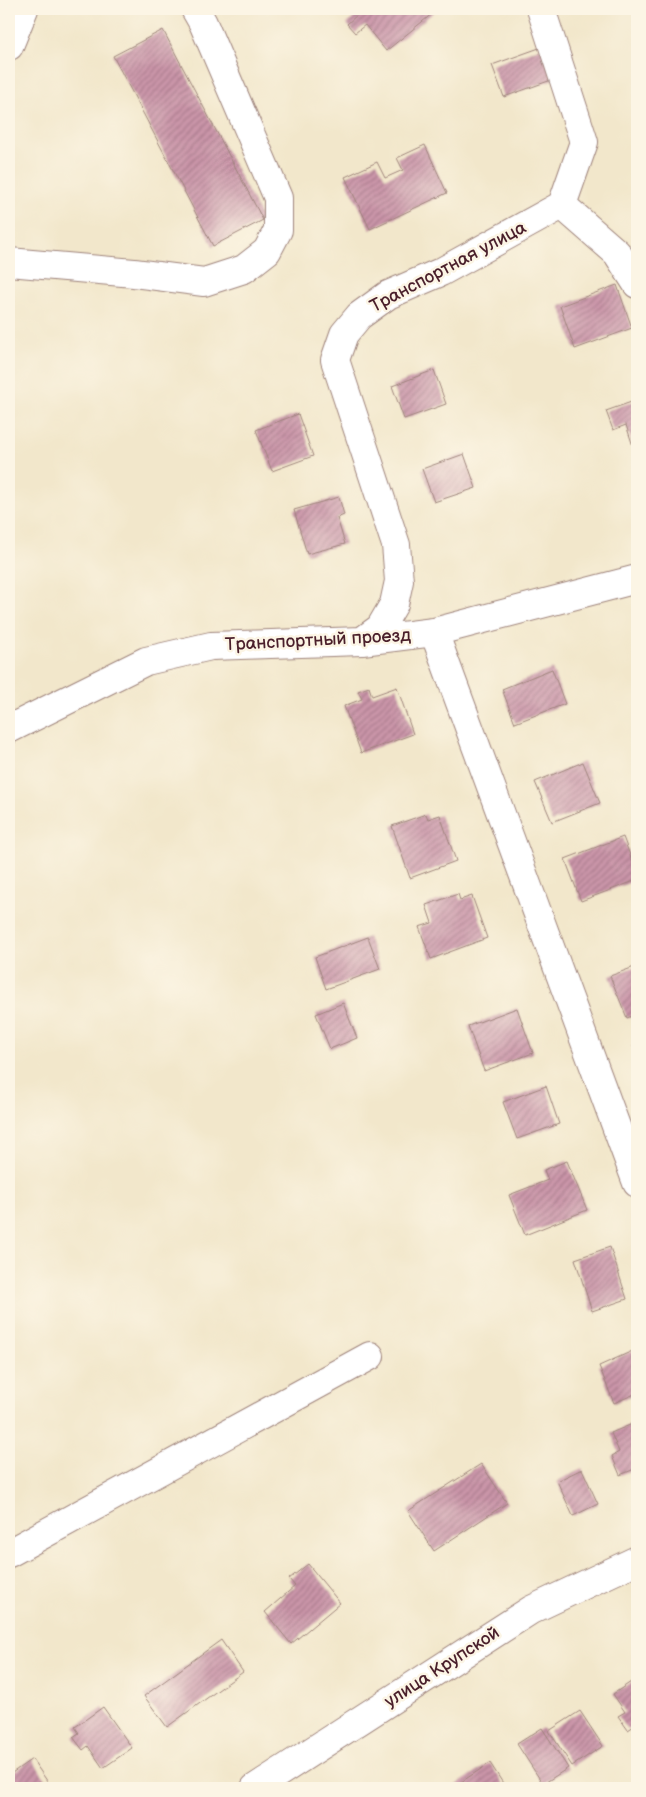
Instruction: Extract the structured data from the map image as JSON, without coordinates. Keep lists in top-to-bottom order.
{
  "streets": {
    "street": ["Транспортная улица", "Транспортный проезд", "улица Крупской"]
  },
  "crossings": [
    ["Транспортная улица", "Транспортный проезд"]
  ]
}
